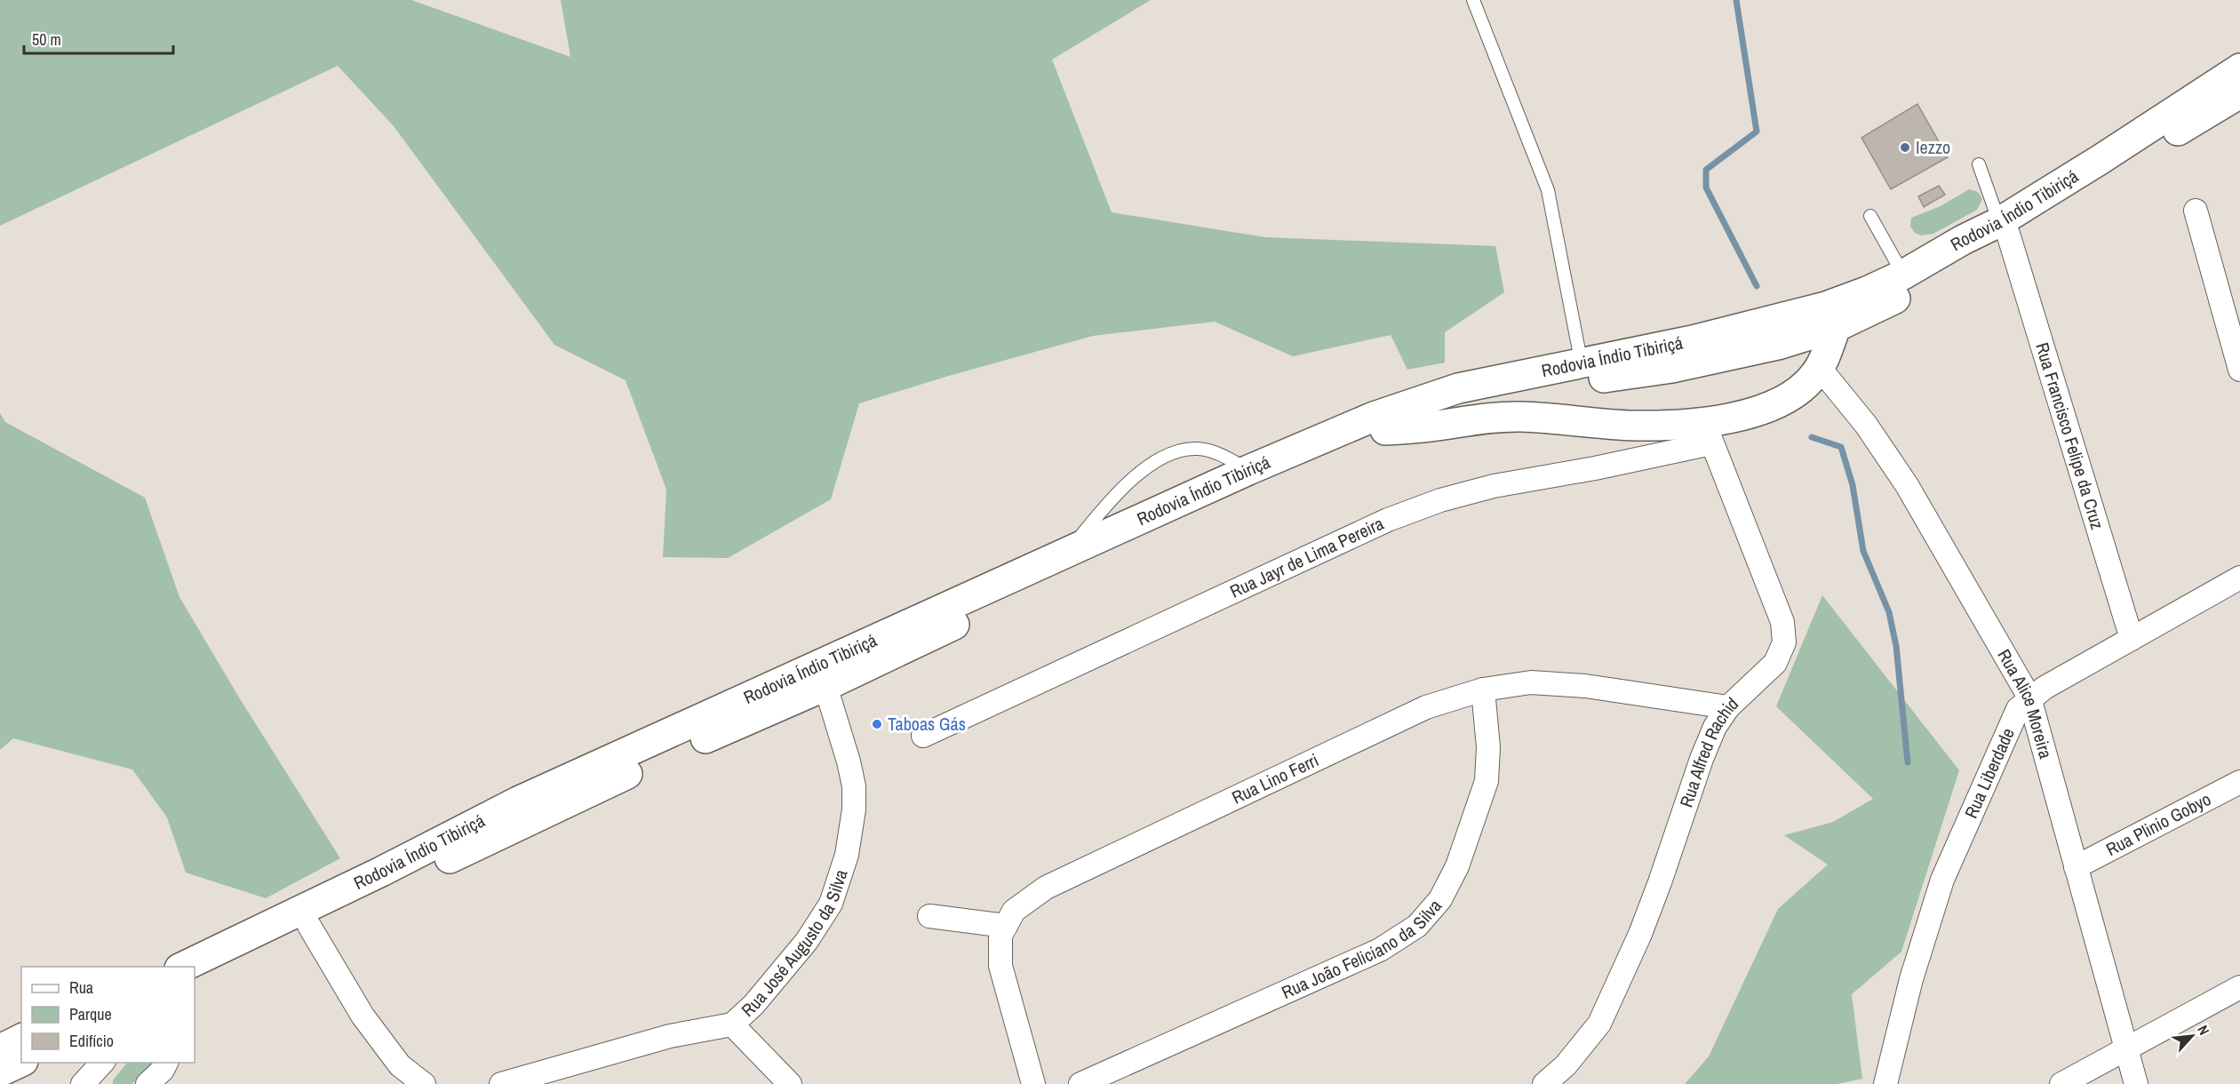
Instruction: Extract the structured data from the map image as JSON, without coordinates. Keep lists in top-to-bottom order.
{
  "streets": {
    "highway": ["Rodovia Índio Tibiriçá"],
    "street": [
      "Rua Francisco Felipe da Cruz",
      "Rua Jayr de Lima Pereira",
      "Rua Alice Moreira",
      "Rua Alfred Rachid",
      "Rua Liberdade",
      "Rua Lino Ferri",
      "Rua Plinio Gobyo",
      "Rua José Augusto da Silva",
      "Rua João Feliciano da Silva"
    ]
  },
  "crossings": [
    ["Rodovia Índio Tibiriçá", "Rua Francisco Felipe da Cruz"],
    ["Rodovia Índio Tibiriçá", "Rua José Augusto da Silva"],
    ["Rua Francisco Felipe da Cruz", "Rua Liberdade"],
    ["Rua Jayr de Lima Pereira", "Rua Alfred Rachid"],
    ["Rua Alice Moreira", "Rua Liberdade"],
    ["Rua Alice Moreira", "Rua Plinio Gobyo"],
    ["Rua Alfred Rachid", "Rua Lino Ferri"],
    ["Rua Lino Ferri", "Rua João Feliciano da Silva"]
  ],
  "places": ["Iezzo", "Taboas Gás"],
  "legend": ["Rua", "Parque", "Edifício"],
  "scale_bar": "50 m",
  "north": "top right"
}
